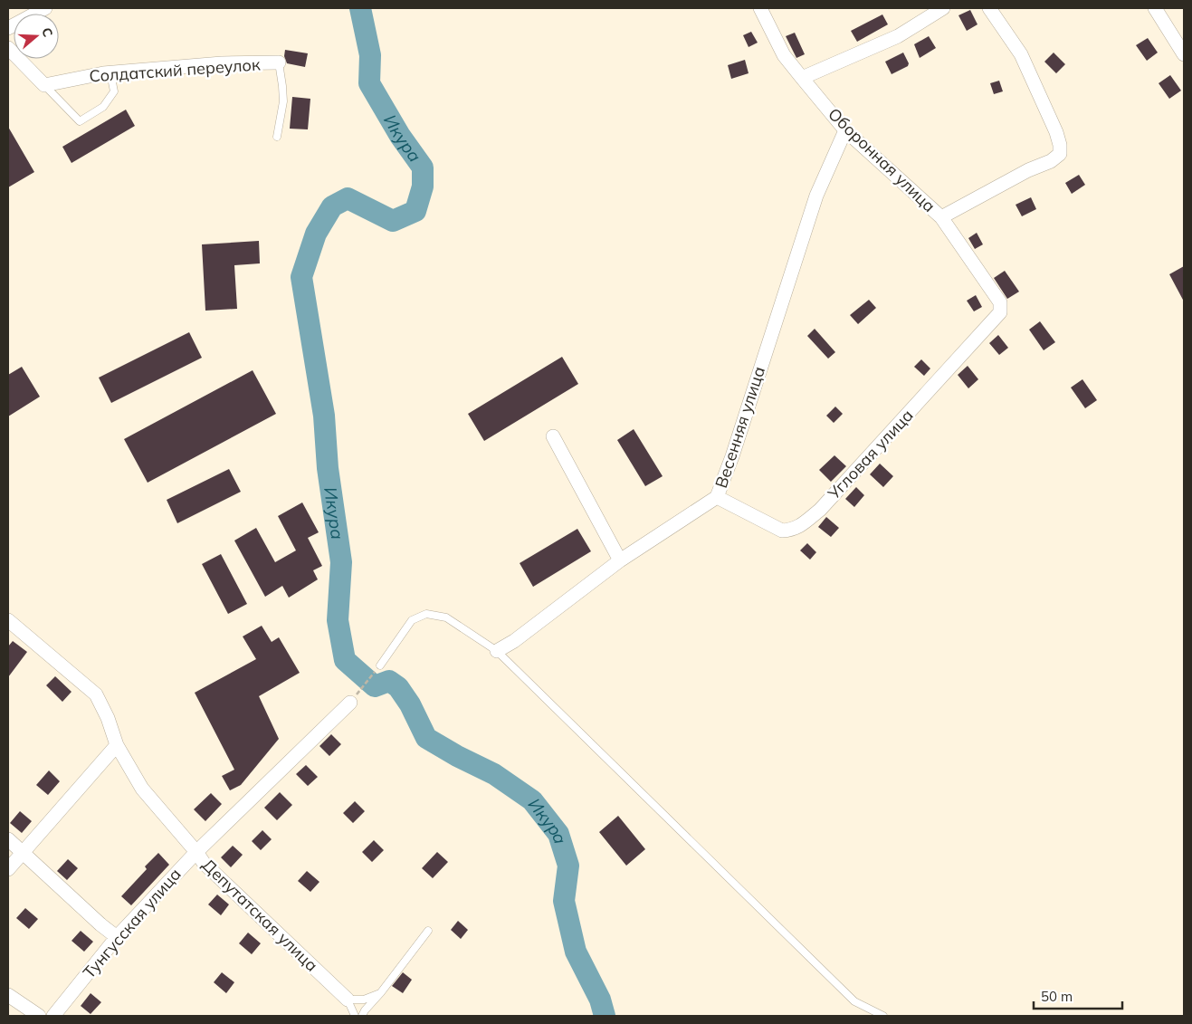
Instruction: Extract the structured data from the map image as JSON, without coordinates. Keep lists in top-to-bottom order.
{
  "streets": {
    "street": [
      "Солдатский переулок",
      "Оборонная улица",
      "Весенняя улица",
      "Угловая улица",
      "Депутатская улица",
      "Тунгусская улица"
    ]
  },
  "crossings": [
    ["Оборонная улица", "Весенняя улица"],
    ["Оборонная улица", "Угловая улица"],
    ["Весенняя улица", "Угловая улица"],
    ["Депутатская улица", "Тунгусская улица"]
  ],
  "water": ["Икура"],
  "scale_bar": "50 m",
  "north": "right"
}
